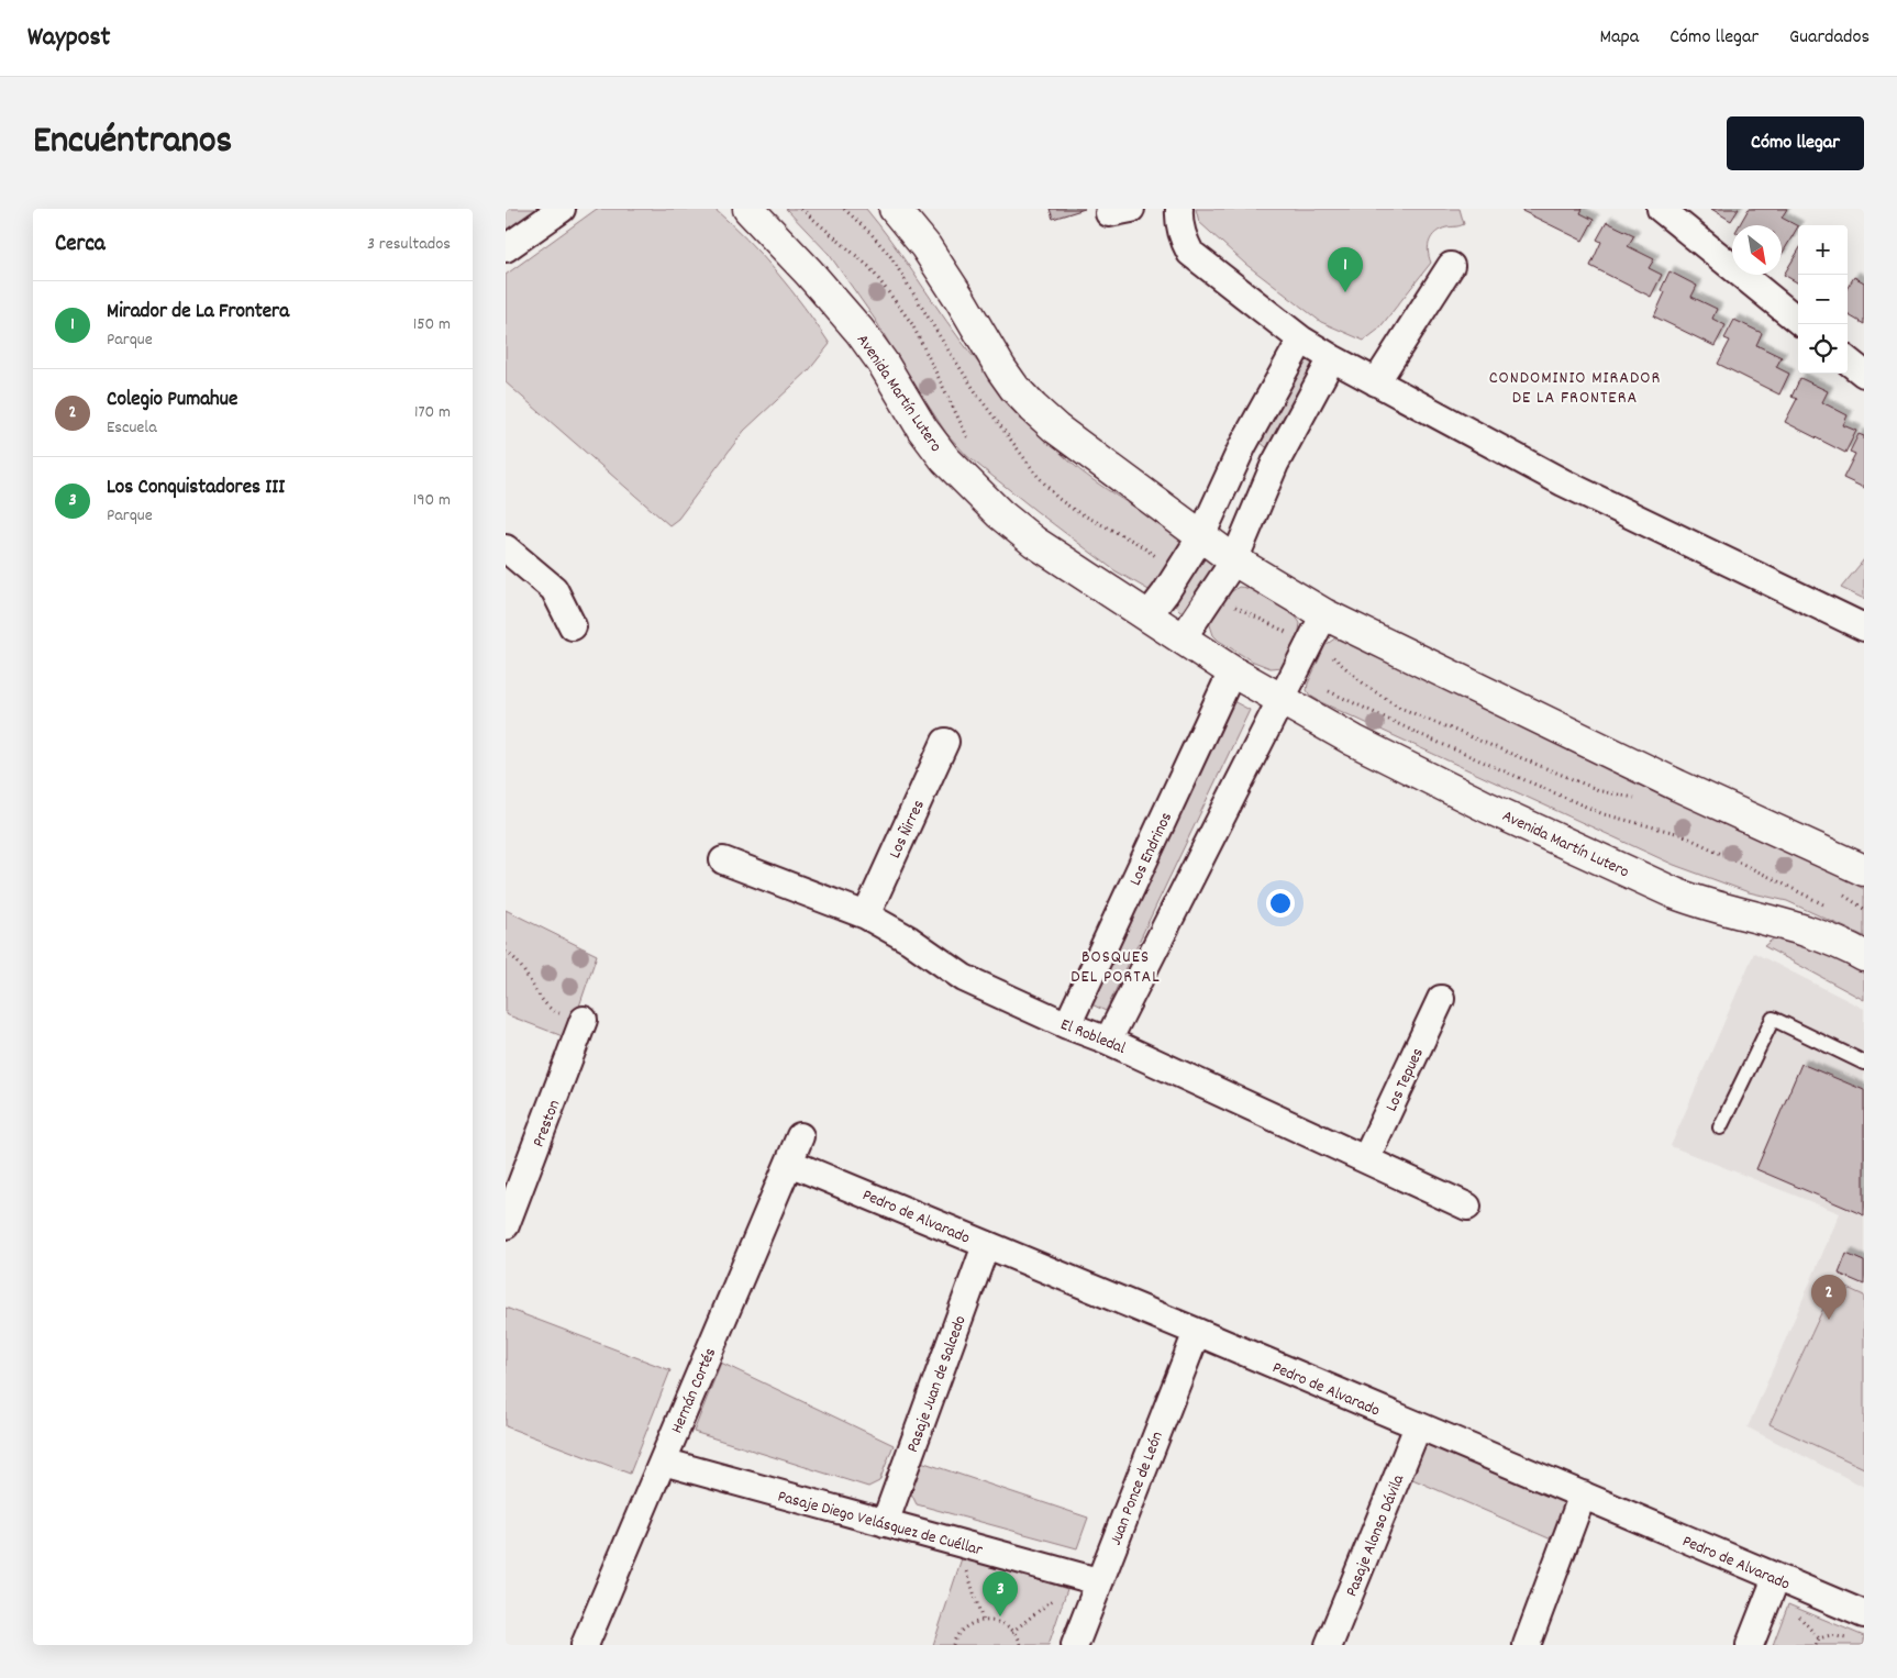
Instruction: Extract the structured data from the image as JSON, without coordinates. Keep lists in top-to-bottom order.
{
  "streets": {
    "street": [
      "Avenida Martín Lutero",
      "Los Ñirres",
      "Los Endrinos",
      "El Robledal",
      "Los Tepues",
      "Preston",
      "Pedro de Alvarado",
      "Pasaje Juan de Salcedo",
      "Hernán Cortés",
      "Juan Ponce de León",
      "Pasaje Diego Velásquez de Cuéllar",
      "Pasaje Alonso Dávila"
    ]
  },
  "crossings": [
    ["Avenida Martín Lutero", "Los Endrinos"],
    ["Los Ñirres", "El Robledal"],
    ["Los Endrinos", "El Robledal"],
    ["El Robledal", "Los Tepues"],
    ["Pedro de Alvarado", "Pasaje Juan de Salcedo"],
    ["Pedro de Alvarado", "Hernán Cortés"],
    ["Pedro de Alvarado", "Juan Ponce de León"],
    ["Pedro de Alvarado", "Pasaje Alonso Dávila"],
    ["Pasaje Juan de Salcedo", "Pasaje Diego Velásquez de Cuéllar"],
    ["Hernán Cortés", "Pasaje Diego Velásquez de Cuéllar"],
    ["Juan Ponce de León", "Pasaje Diego Velásquez de Cuéllar"]
  ],
  "districts": ["CONDOMINIO MIRADOR DE LA FRONTERA", "BOSQUES DEL PORTAL"],
  "north": "bottom right",
  "page": {
    "header": "Waypost",
    "nav": ["Mapa", "Cómo llegar", "Guardados"],
    "title": "Encuéntranos",
    "buttons": "Cómo llegar",
    "heading": ["Cerca", "3 resultados"],
    "map_buttons": ["+", "−"],
    "pins": ["1", "2", "3"],
    "list": [
      {
        "mark": "1",
        "name": "Mirador de La Frontera",
        "note": "Parque",
        "value": "150 m"
      },
      {
        "mark": "2",
        "name": "Colegio Pumahue",
        "note": "Escuela",
        "value": "170 m"
      },
      {
        "mark": "3",
        "name": "Los Conquistadores III",
        "note": "Parque",
        "value": "190 m"
      }
    ]
  }
}
